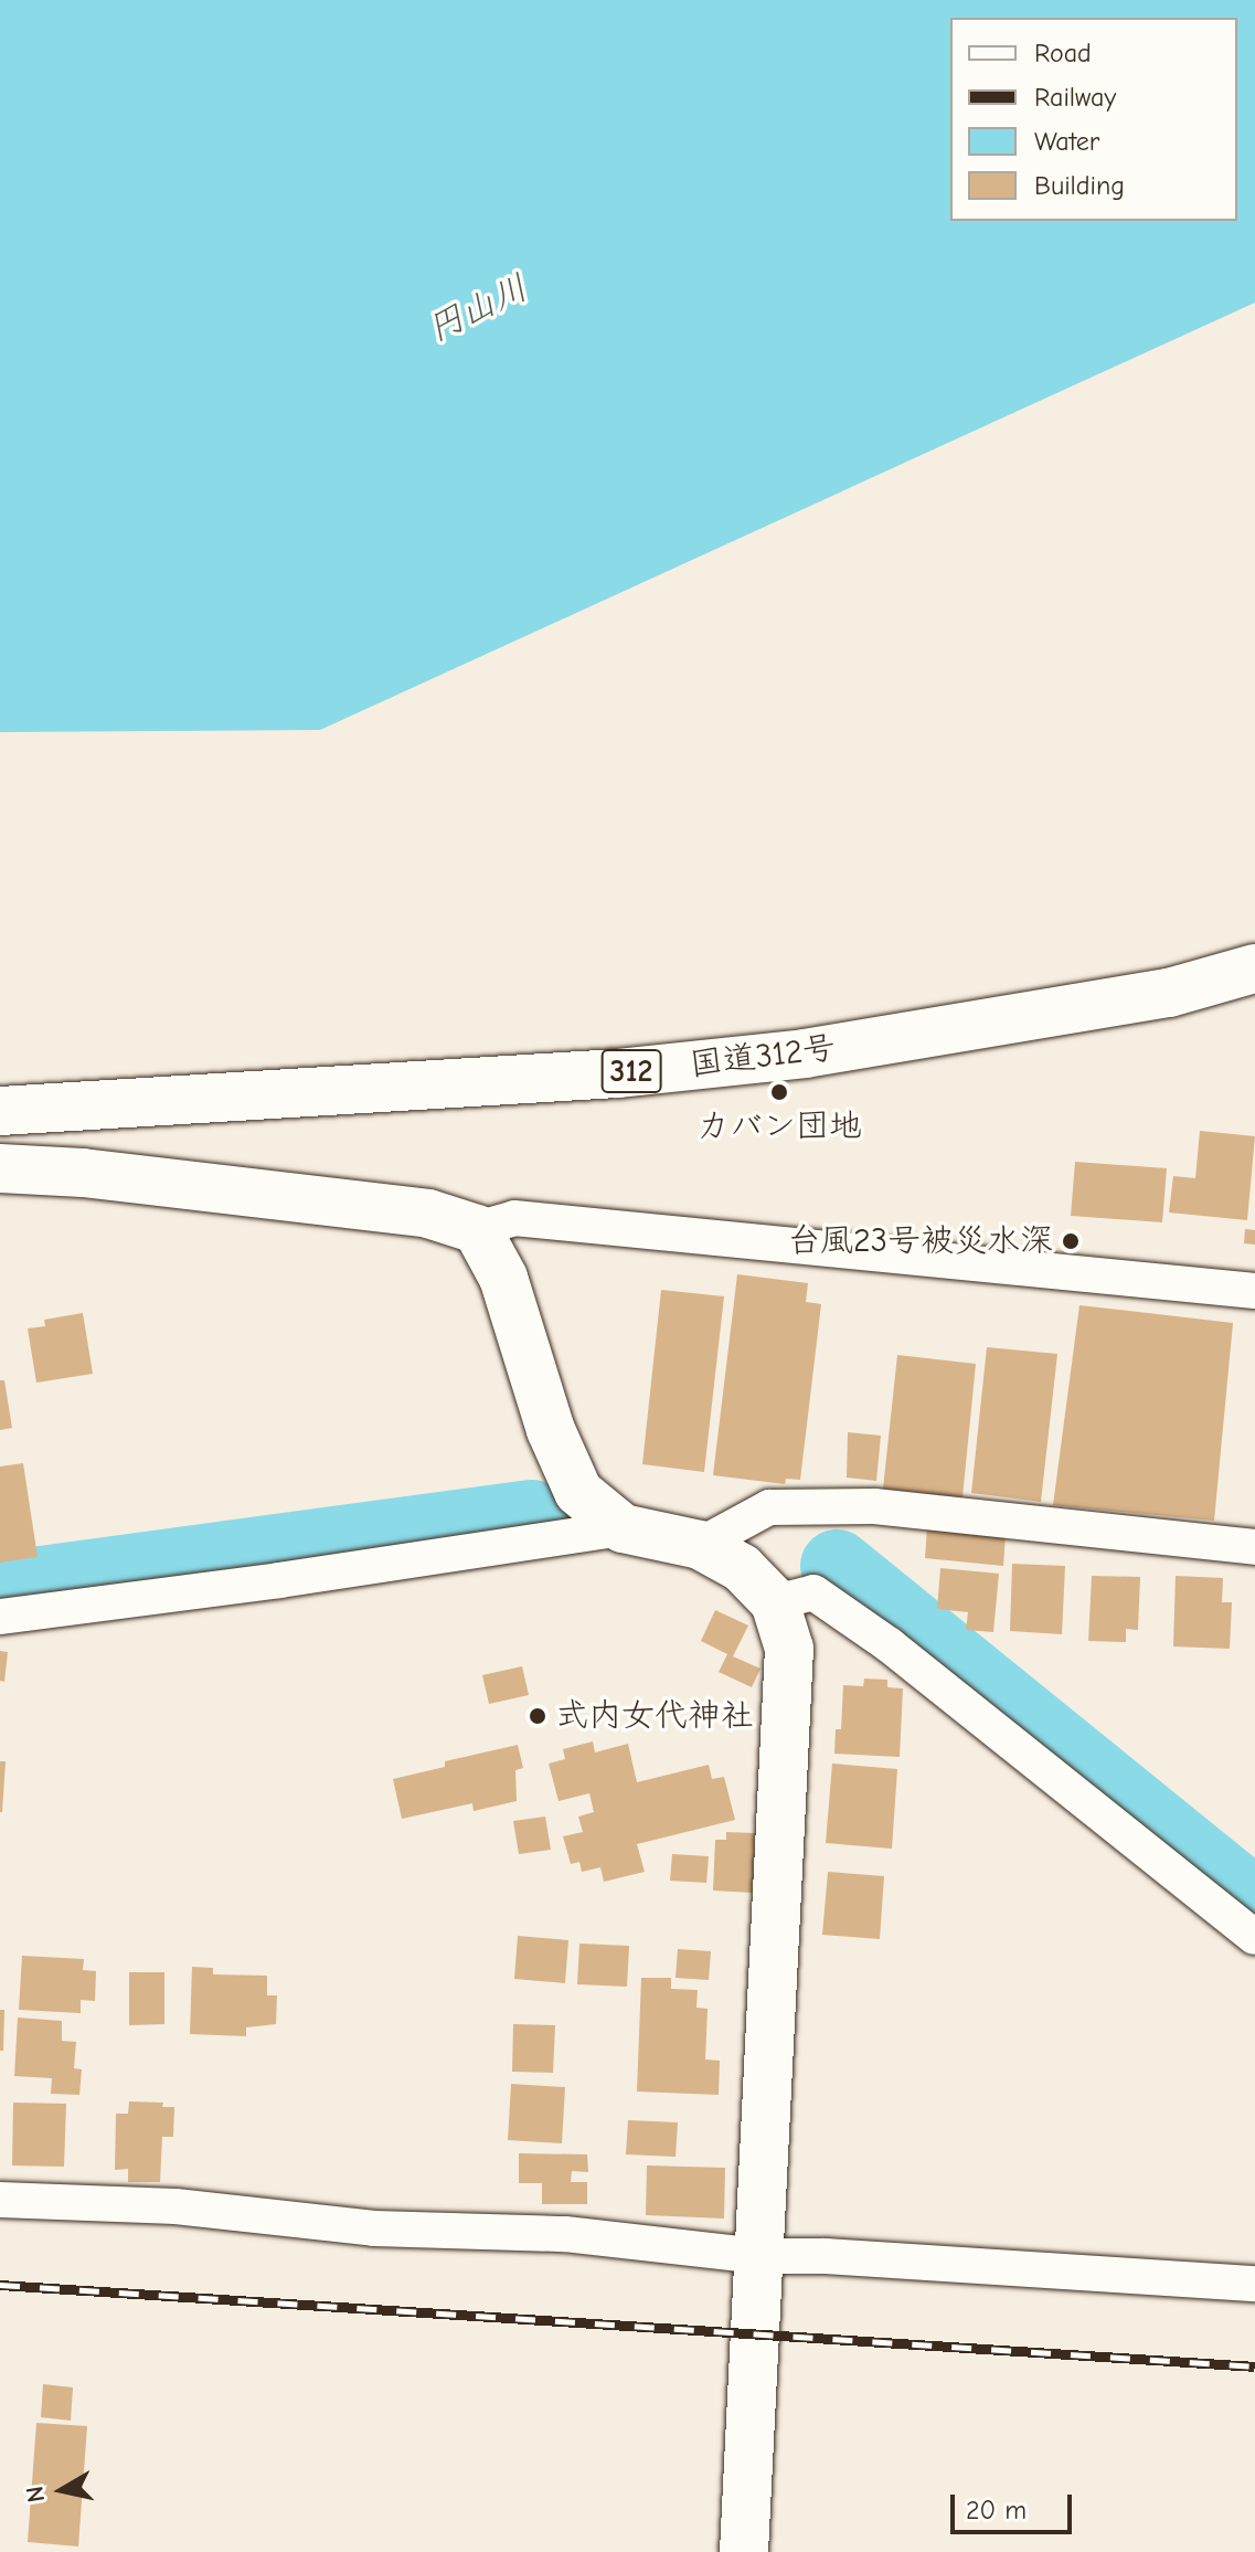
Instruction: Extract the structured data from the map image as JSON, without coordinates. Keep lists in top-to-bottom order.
{
  "streets": {
    "main road": ["国道312号", "312"]
  },
  "water": ["円山川"],
  "places": ["カバン団地", "台風23号被災水深", "式内女代神社"],
  "legend": [
    "Road",
    "Railway",
    "Water",
    "Building"
  ],
  "scale_bar": "20 m",
  "north": "left"
}
